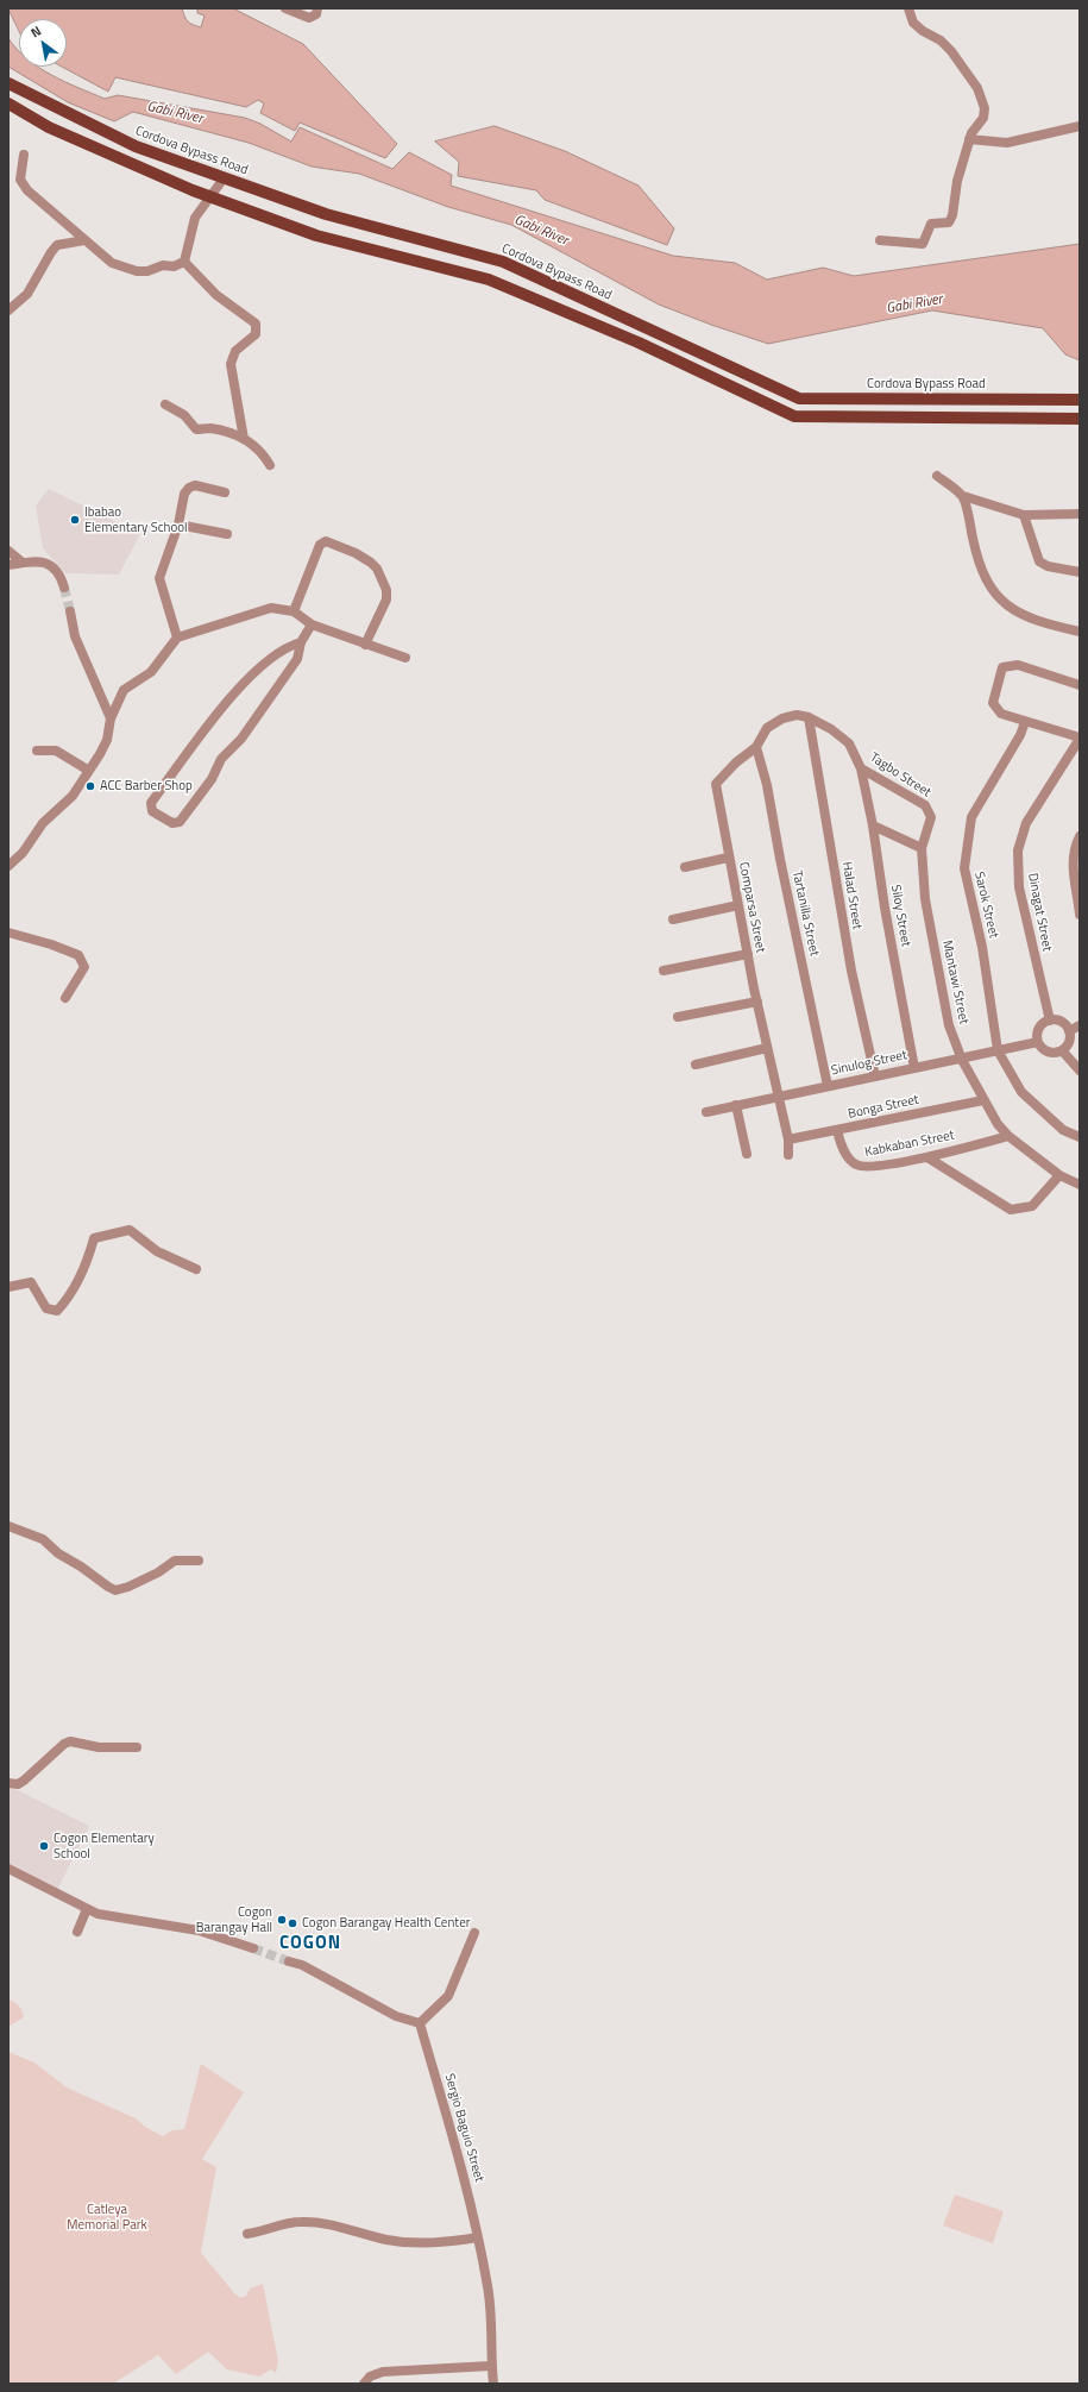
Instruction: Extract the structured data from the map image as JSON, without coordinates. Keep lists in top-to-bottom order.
{
  "streets": {
    "main road": ["Cordova Bypass Road"],
    "street": [
      "Tagbo Street",
      "Halad Street",
      "Sarok Street",
      "Comparsa Street",
      "Dinagat Street",
      "Tartanilla Street",
      "Siloy Street",
      "Mantawi Street",
      "Sinulog Street",
      "Bonga Street",
      "Kabkaban Street",
      "Sergio Baguio Street"
    ]
  },
  "crossings": [
    ["Tagbo Street", "Halad Street"],
    ["Tagbo Street", "Comparsa Street"],
    ["Tagbo Street", "Siloy Street"],
    ["Tagbo Street", "Mantawi Street"],
    ["Halad Street", "Comparsa Street"],
    ["Halad Street", "Sinulog Street"],
    ["Sarok Street", "Sinulog Street"],
    ["Comparsa Street", "Tartanilla Street"],
    ["Comparsa Street", "Sinulog Street"],
    ["Comparsa Street", "Bonga Street"],
    ["Dinagat Street", "Sinulog Street"],
    ["Tartanilla Street", "Sinulog Street"],
    ["Siloy Street", "Sinulog Street"],
    ["Mantawi Street", "Sinulog Street"],
    ["Mantawi Street", "Bonga Street"],
    ["Mantawi Street", "Kabkaban Street"],
    ["Bonga Street", "Kabkaban Street"]
  ],
  "districts": ["COGON"],
  "water": ["Gabi River"],
  "parks": ["Catleya Memorial Park"],
  "places": [
    "Ibabao Elementary School",
    "ACC Barber Shop",
    "Cogon Elementary School",
    "Cogon Barangay Hall",
    "Cogon Barangay Health Center"
  ],
  "north": "top left"
}
